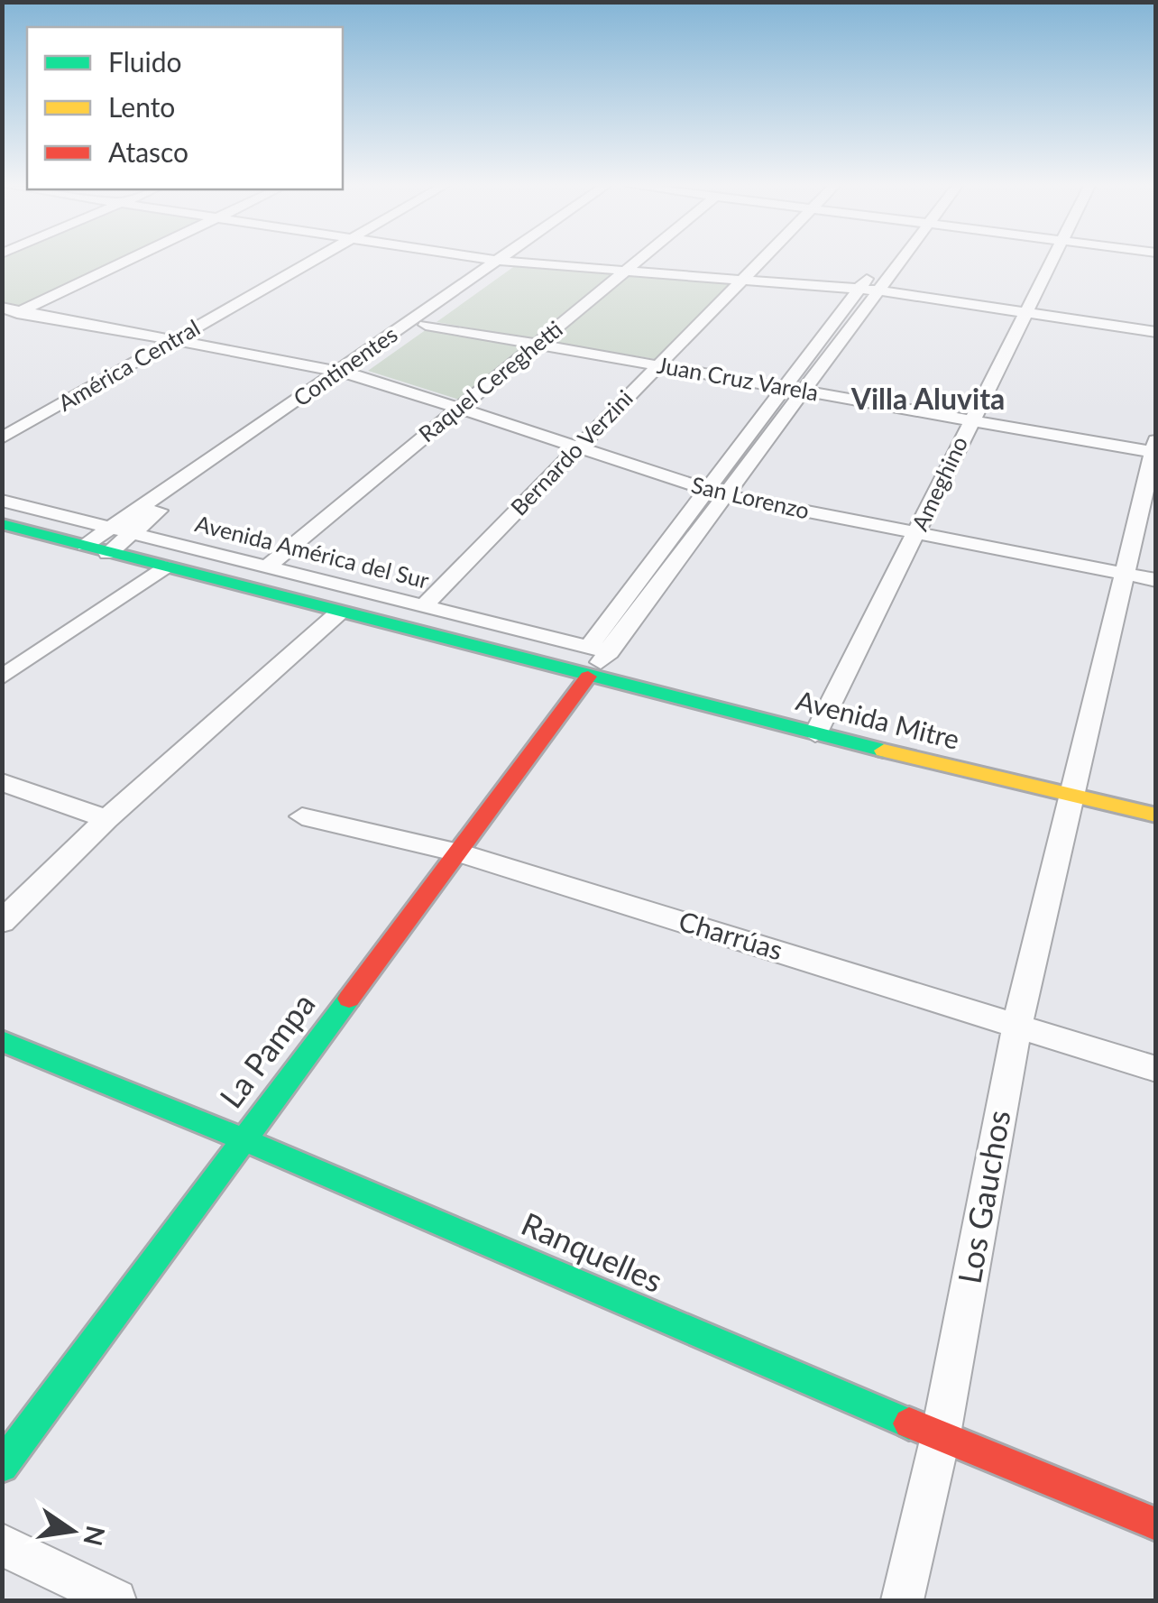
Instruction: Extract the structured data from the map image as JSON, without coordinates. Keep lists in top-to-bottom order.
{
  "streets": {
    "street": [
      "América Central",
      "Continentes",
      "Juan Cruz Varela",
      "Raquel Cereghetti",
      "Bernardo Verzini",
      "Ameghino",
      "San Lorenzo",
      "Avenida América del Sur",
      "Avenida Mitre",
      "Charrúas",
      "La Pampa",
      "Los Gauchos",
      "Ranquelles"
    ]
  },
  "crossings": [
    ["América Central", "San Lorenzo"],
    ["Continentes", "Juan Cruz Varela"],
    ["Continentes", "San Lorenzo"],
    ["Continentes", "Avenida América del Sur"],
    ["Continentes", "Avenida Mitre"],
    ["Juan Cruz Varela", "Raquel Cereghetti"],
    ["Juan Cruz Varela", "Bernardo Verzini"],
    ["Juan Cruz Varela", "Ameghino"],
    ["Juan Cruz Varela", "Los Gauchos"],
    ["Raquel Cereghetti", "San Lorenzo"],
    ["Raquel Cereghetti", "Avenida América del Sur"],
    ["Bernardo Verzini", "San Lorenzo"],
    ["Bernardo Verzini", "Avenida América del Sur"],
    ["Ameghino", "San Lorenzo"],
    ["Ameghino", "Avenida Mitre"],
    ["San Lorenzo", "Los Gauchos"],
    ["Avenida Mitre", "La Pampa"],
    ["Avenida Mitre", "Los Gauchos"],
    ["Charrúas", "La Pampa"],
    ["Charrúas", "Los Gauchos"],
    ["La Pampa", "Ranquelles"],
    ["Los Gauchos", "Ranquelles"]
  ],
  "districts": ["Villa Aluvita"],
  "legend": ["Fluido", "Lento", "Atasco"],
  "north": "right"
}
